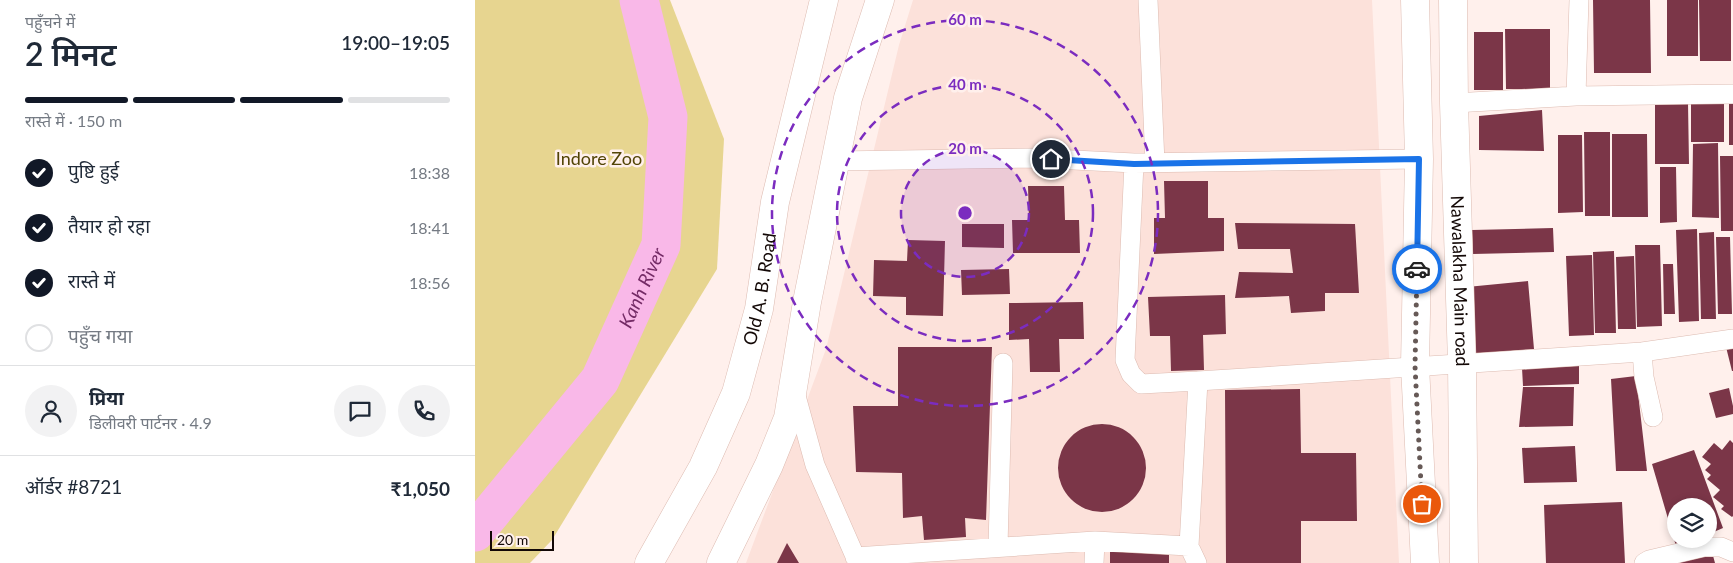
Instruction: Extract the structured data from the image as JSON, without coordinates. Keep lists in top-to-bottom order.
{
  "streets": {
    "main road": ["Nawalakha Main road", "Old A. B. Road"]
  },
  "water": ["Kanh River"],
  "parks": ["Indore Zoo"],
  "scale_bar": "20 m",
  "page": {
    "heading": ["2 मिनट", "पहुँचने में", "19:00–19:05"],
    "panel": [
      "प्रिया",
      "डिलीवरी पार्टनर · 4.9",
      "ऑर्डर #8721",
      "₹1,050"
    ],
    "bar": "रास्ते में · 150 m",
    "list": [
      ["पुष्टि हुई", "18:38"],
      ["तैयार हो रहा", "18:41"],
      ["रास्ते में", "18:56"],
      "पहुँच गया"
    ],
    "scale": "20 m"
  },
  "rings": ["60 m", "40 m", "20 m"]
}
